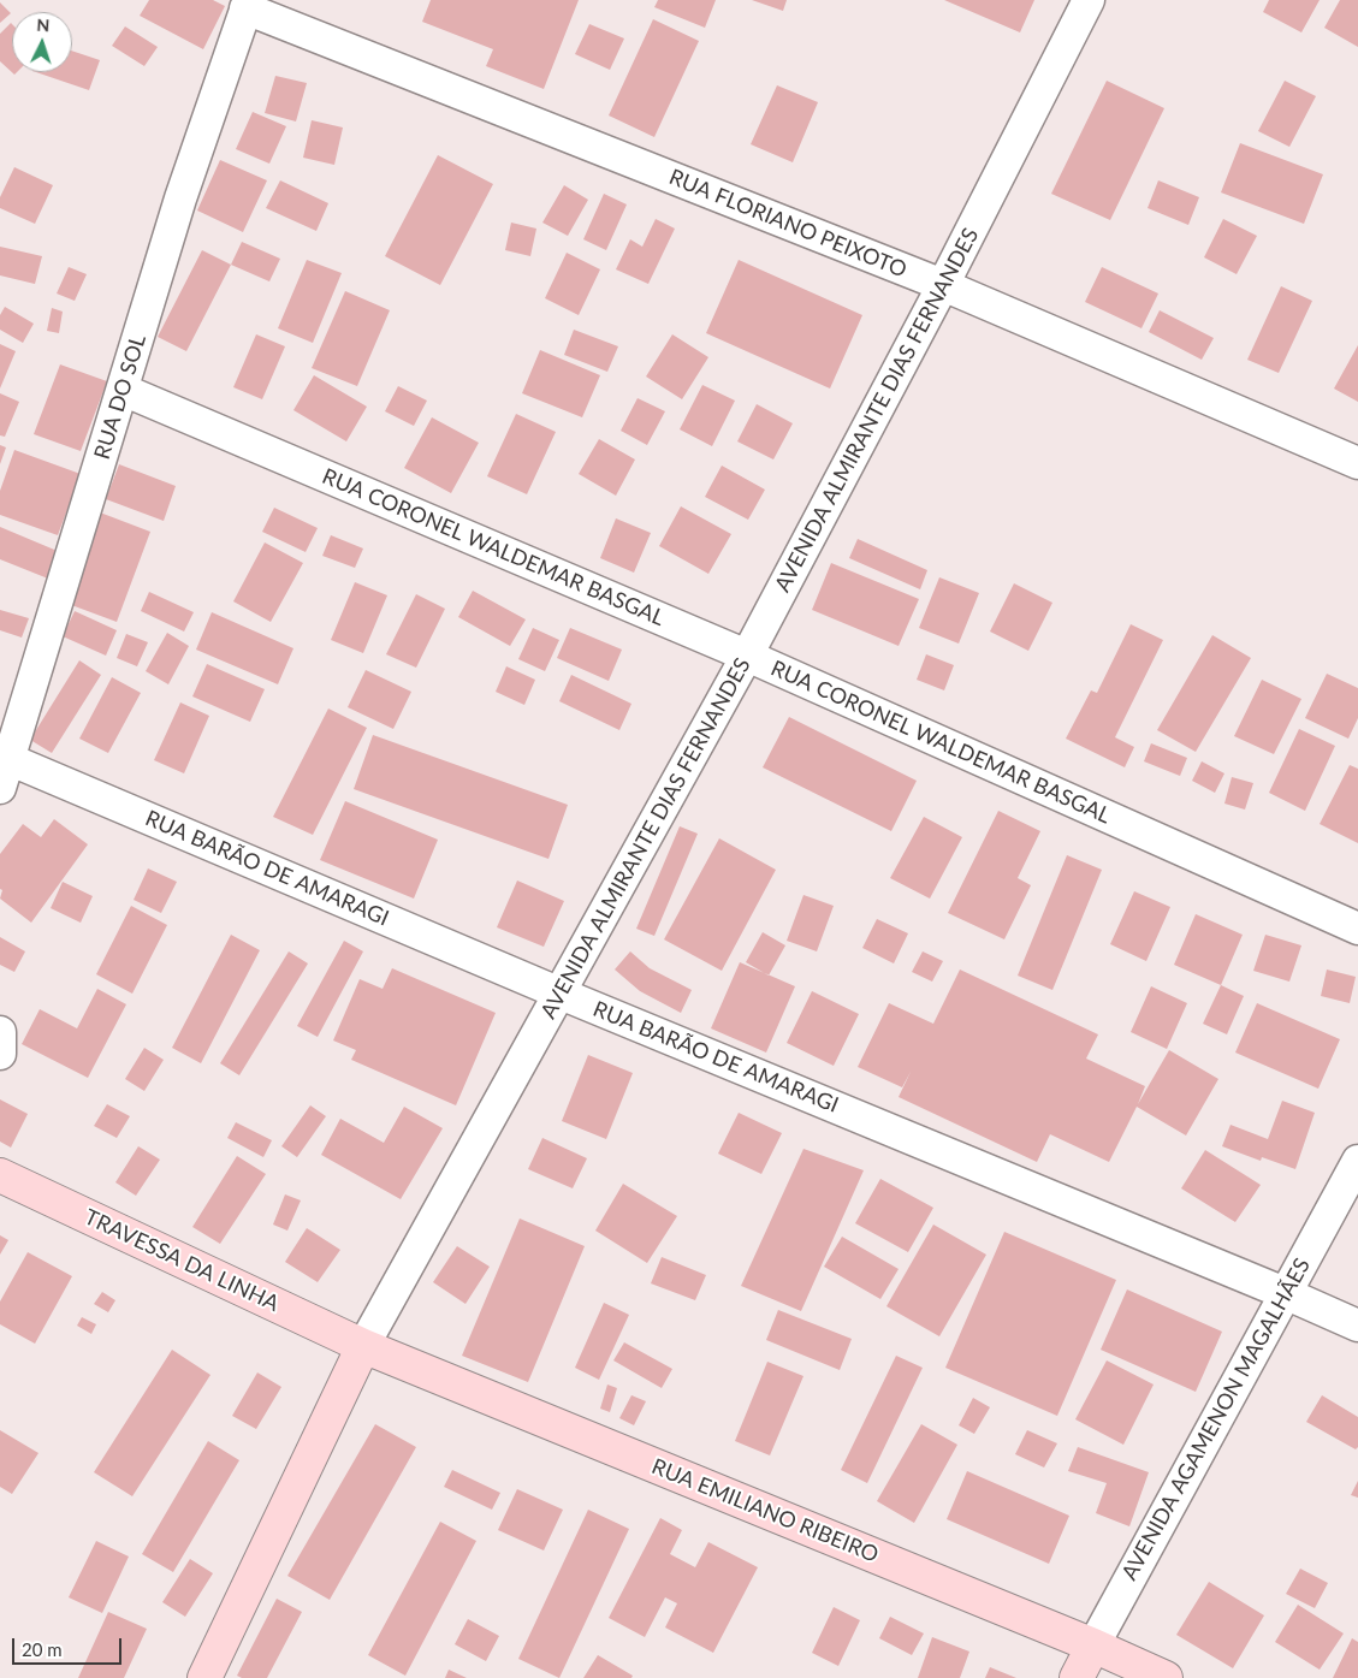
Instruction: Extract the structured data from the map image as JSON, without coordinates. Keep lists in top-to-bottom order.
{
  "streets": {
    "main road": [
      "AVENIDA ALMIRANTE DIAS FERNANDES",
      "TRAVESSA DA LINHA",
      "AVENIDA AGAMENON MAGALHÃES",
      "RUA EMILIANO RIBEIRO"
    ],
    "street": [
      "RUA FLORIANO PEIXOTO",
      "RUA DO SOL",
      "RUA CORONEL WALDEMAR BASGAL",
      "RUA BARÃO DE AMARAGI"
    ]
  },
  "crossings": [
    ["RUA FLORIANO PEIXOTO", "RUA DO SOL"],
    ["RUA FLORIANO PEIXOTO", "AVENIDA ALMIRANTE DIAS FERNANDES"],
    ["RUA DO SOL", "RUA CORONEL WALDEMAR BASGAL"],
    ["RUA DO SOL", "RUA BARÃO DE AMARAGI"],
    ["AVENIDA ALMIRANTE DIAS FERNANDES", "RUA CORONEL WALDEMAR BASGAL"],
    ["AVENIDA ALMIRANTE DIAS FERNANDES", "RUA BARÃO DE AMARAGI"],
    ["AVENIDA ALMIRANTE DIAS FERNANDES", "TRAVESSA DA LINHA"],
    ["AVENIDA ALMIRANTE DIAS FERNANDES", "RUA EMILIANO RIBEIRO"],
    ["RUA BARÃO DE AMARAGI", "AVENIDA AGAMENON MAGALHÃES"],
    ["TRAVESSA DA LINHA", "RUA EMILIANO RIBEIRO"],
    ["AVENIDA AGAMENON MAGALHÃES", "RUA EMILIANO RIBEIRO"]
  ],
  "scale_bar": "20 m",
  "north": "top"
}
